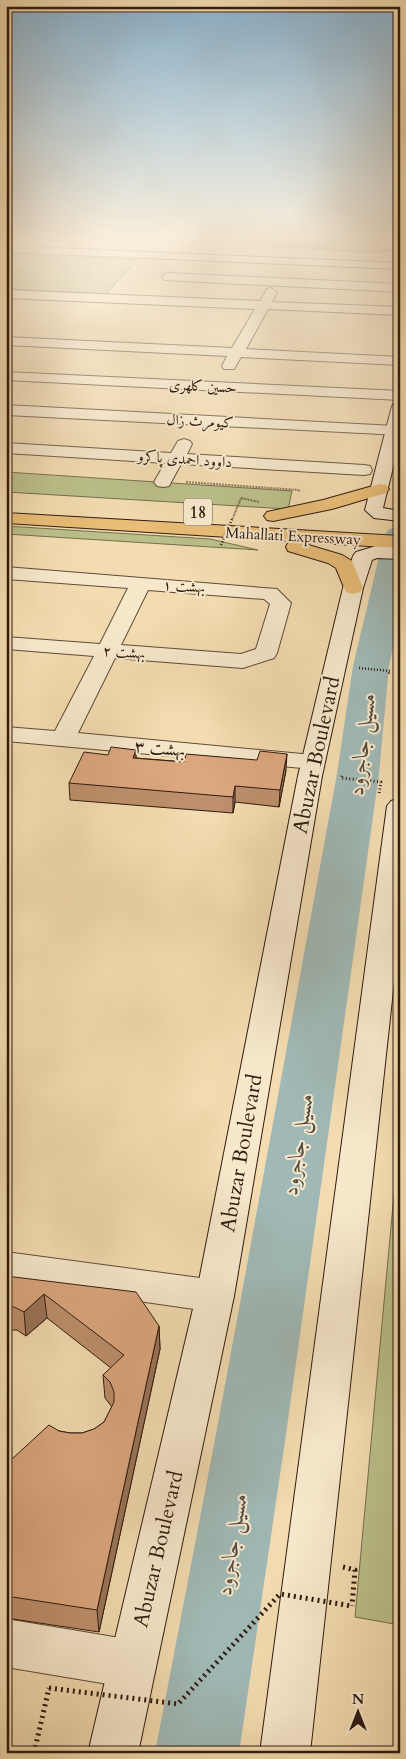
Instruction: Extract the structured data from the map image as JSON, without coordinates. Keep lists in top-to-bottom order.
{
  "streets": {
    "highway": ["18", "Mahallati Expressway"],
    "street": [
      "حسین کلهری",
      "کیومرث زال",
      "داوود احمدی پاکرو",
      "بهشت ۱",
      "بهشت ۲",
      "بهشت ۳",
      "Abuzar Boulevard"
    ]
  },
  "crossings": [
    ["Mahallati Expressway", "Abuzar Boulevard"],
    ["بهشت ۱", "بهشت ۲"],
    ["بهشت ۳", "Abuzar Boulevard"]
  ],
  "water": ["مسیل جاجرود"],
  "north": "top"
}
